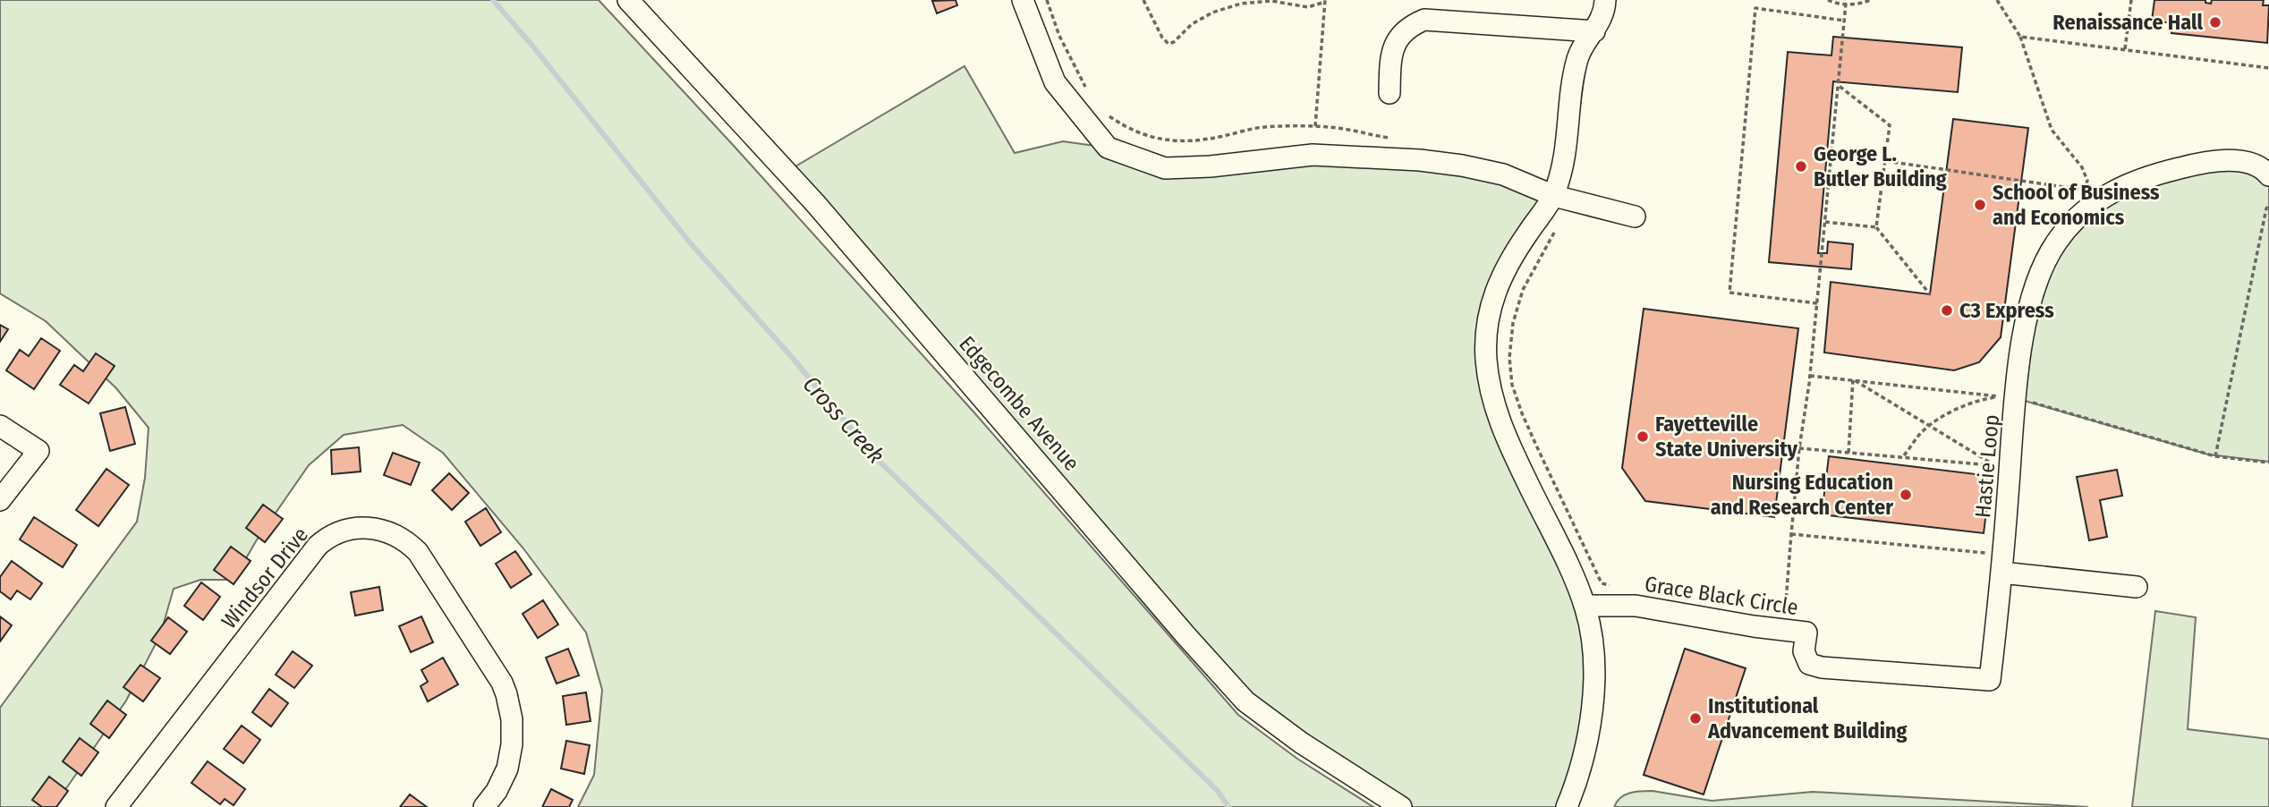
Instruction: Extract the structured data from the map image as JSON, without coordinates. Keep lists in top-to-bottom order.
{
  "streets": {
    "street": [
      "Edgecombe Avenue",
      "Hastie Loop",
      "Windsor Drive",
      "Grace Black Circle"
    ]
  },
  "crossings": [
    ["Hastie Loop", "Grace Black Circle"]
  ],
  "water": ["Cross Creek"],
  "places": [
    "Renaissance Hall",
    "George L. Butler Building",
    "School of Business and Economics",
    "C3 Express",
    "Fayetteville State University",
    "Nursing Education and Research Center",
    "Institutional Advancement Building"
  ]
}
